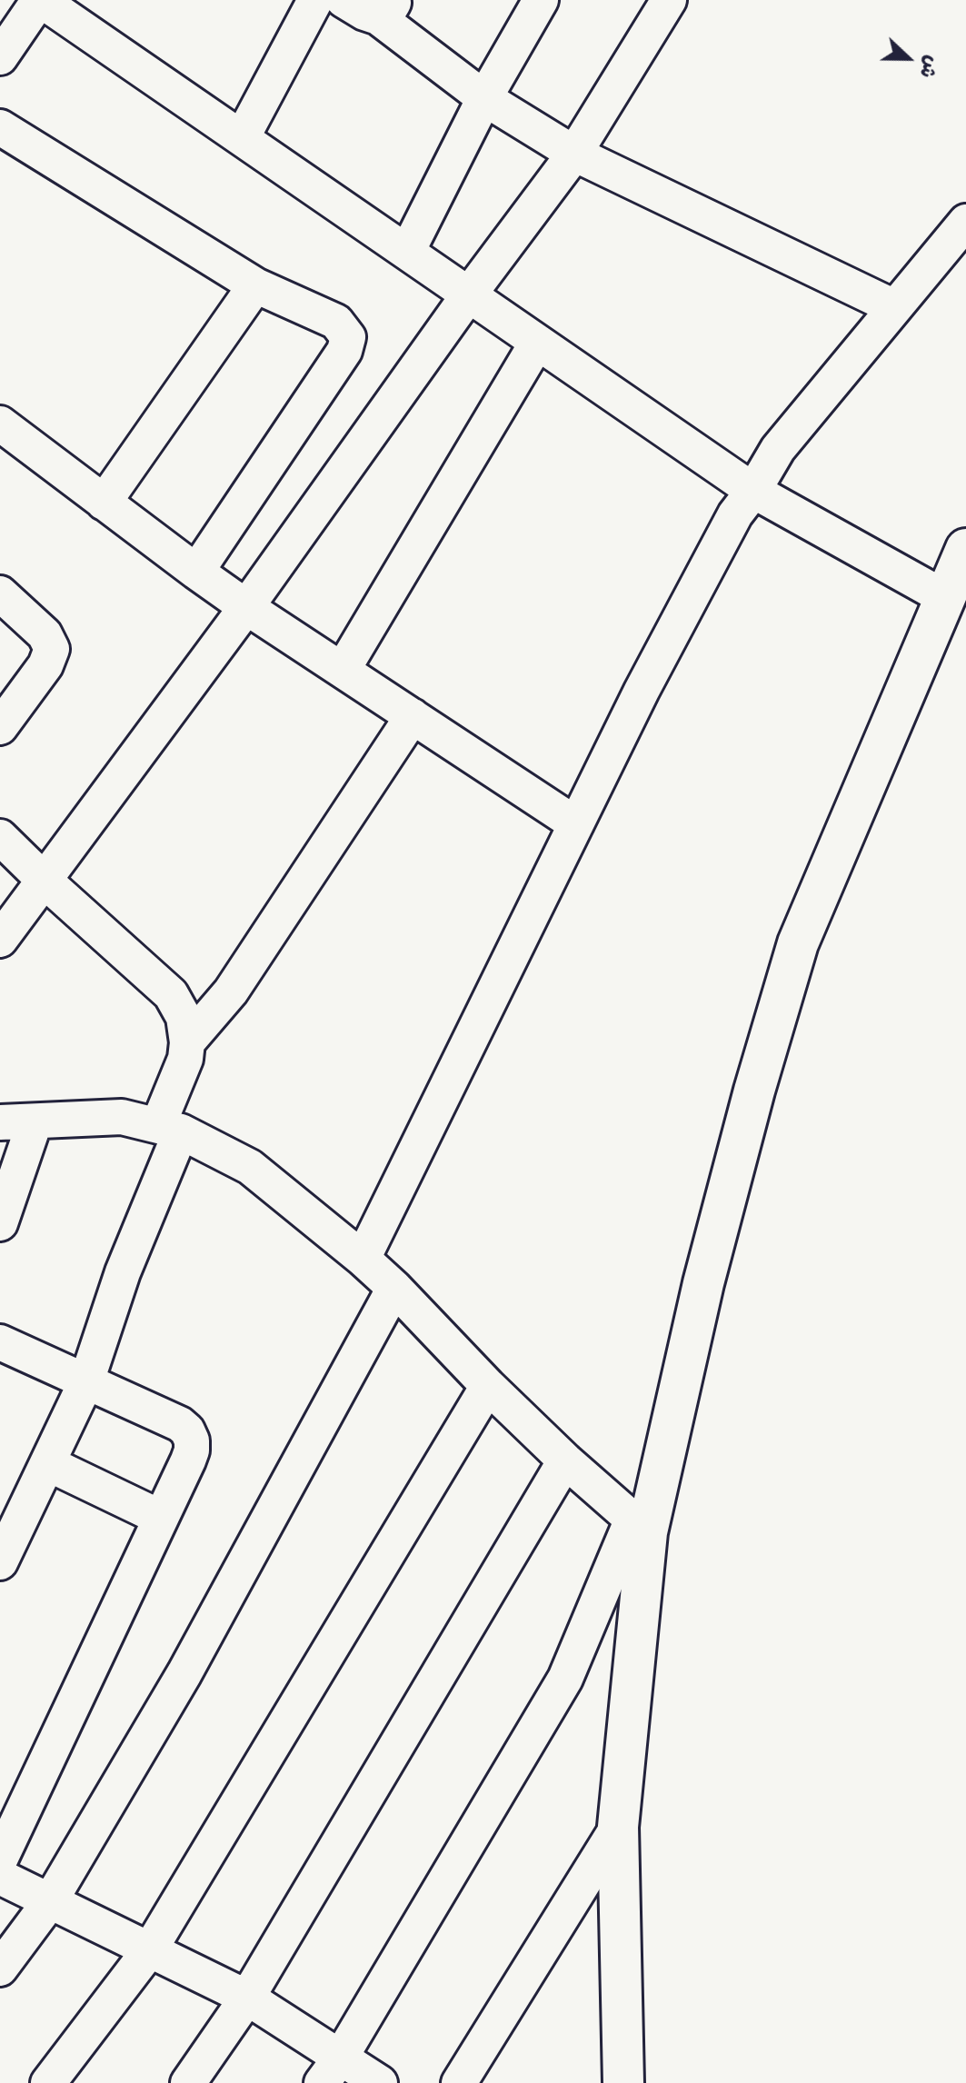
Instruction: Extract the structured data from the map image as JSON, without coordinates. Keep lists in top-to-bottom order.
{
  "north": "right"
}
